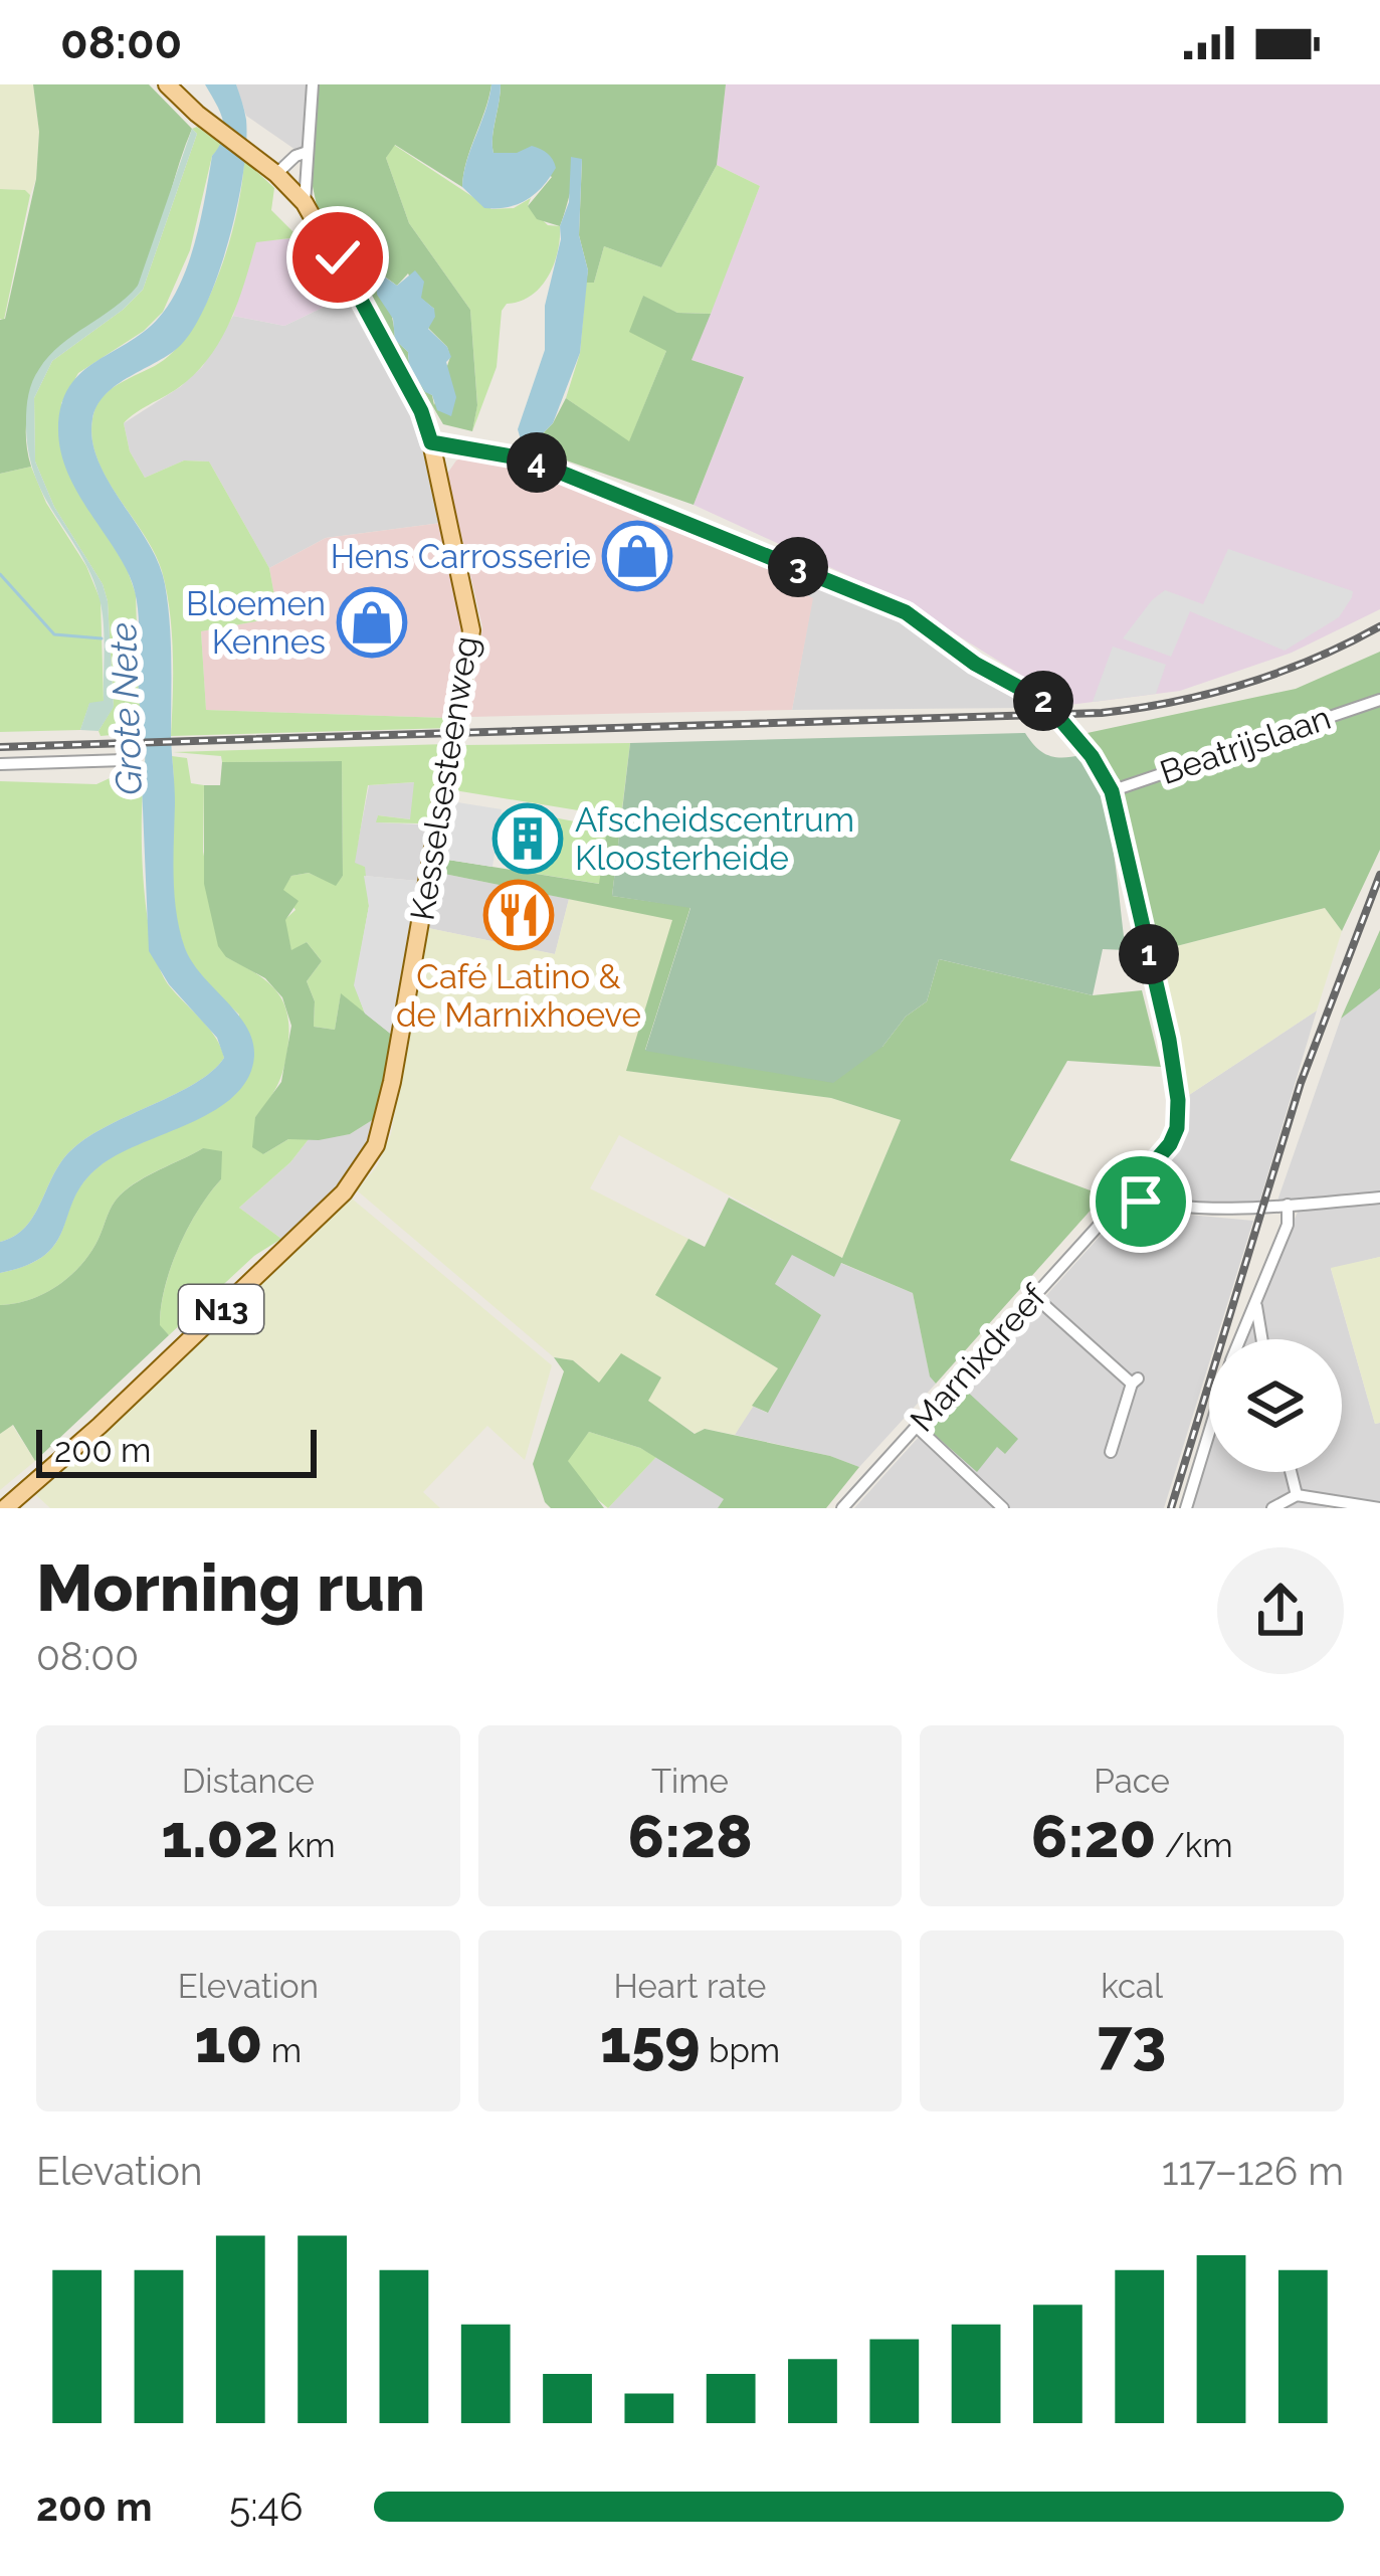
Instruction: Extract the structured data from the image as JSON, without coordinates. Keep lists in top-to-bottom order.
{
  "streets": {
    "main road": ["Kesselsesteenweg", "N13"],
    "street": ["Beatrijslaan", "Marnixdreef"]
  },
  "crossings": [
    ["Beatrijslaan", "Marnixdreef"],
    ["Kesselsesteenweg", "Marnixdreef"]
  ],
  "water": ["Grote Nete"],
  "places": {
    "shop": ["Hens Carrosserie", "Bloemen Kennes"],
    "building": ["Afscheidscentrum Kloosterheide"],
    "restaurant": ["Café Latino & de Marnixhoeve"]
  },
  "scale_bar": "200 m",
  "page": {
    "status": "08:00",
    "pins": [
      "4",
      "3",
      "2",
      "1"
    ],
    "scale": "200 m",
    "heading": ["Morning run", "08:00"],
    "stats": [
      ["Distance", "1.02 km"],
      ["Time", "6:28"],
      ["Pace", "6:20 /km"],
      ["Elevation", "10 m"],
      ["Heart rate", "159 bpm"],
      ["kcal", "73"]
    ],
    "chart": ["Elevation", "117–126 m"],
    "list": [
      {
        "name": "200 m",
        "note": "5:46"
      }
    ]
  }
}
